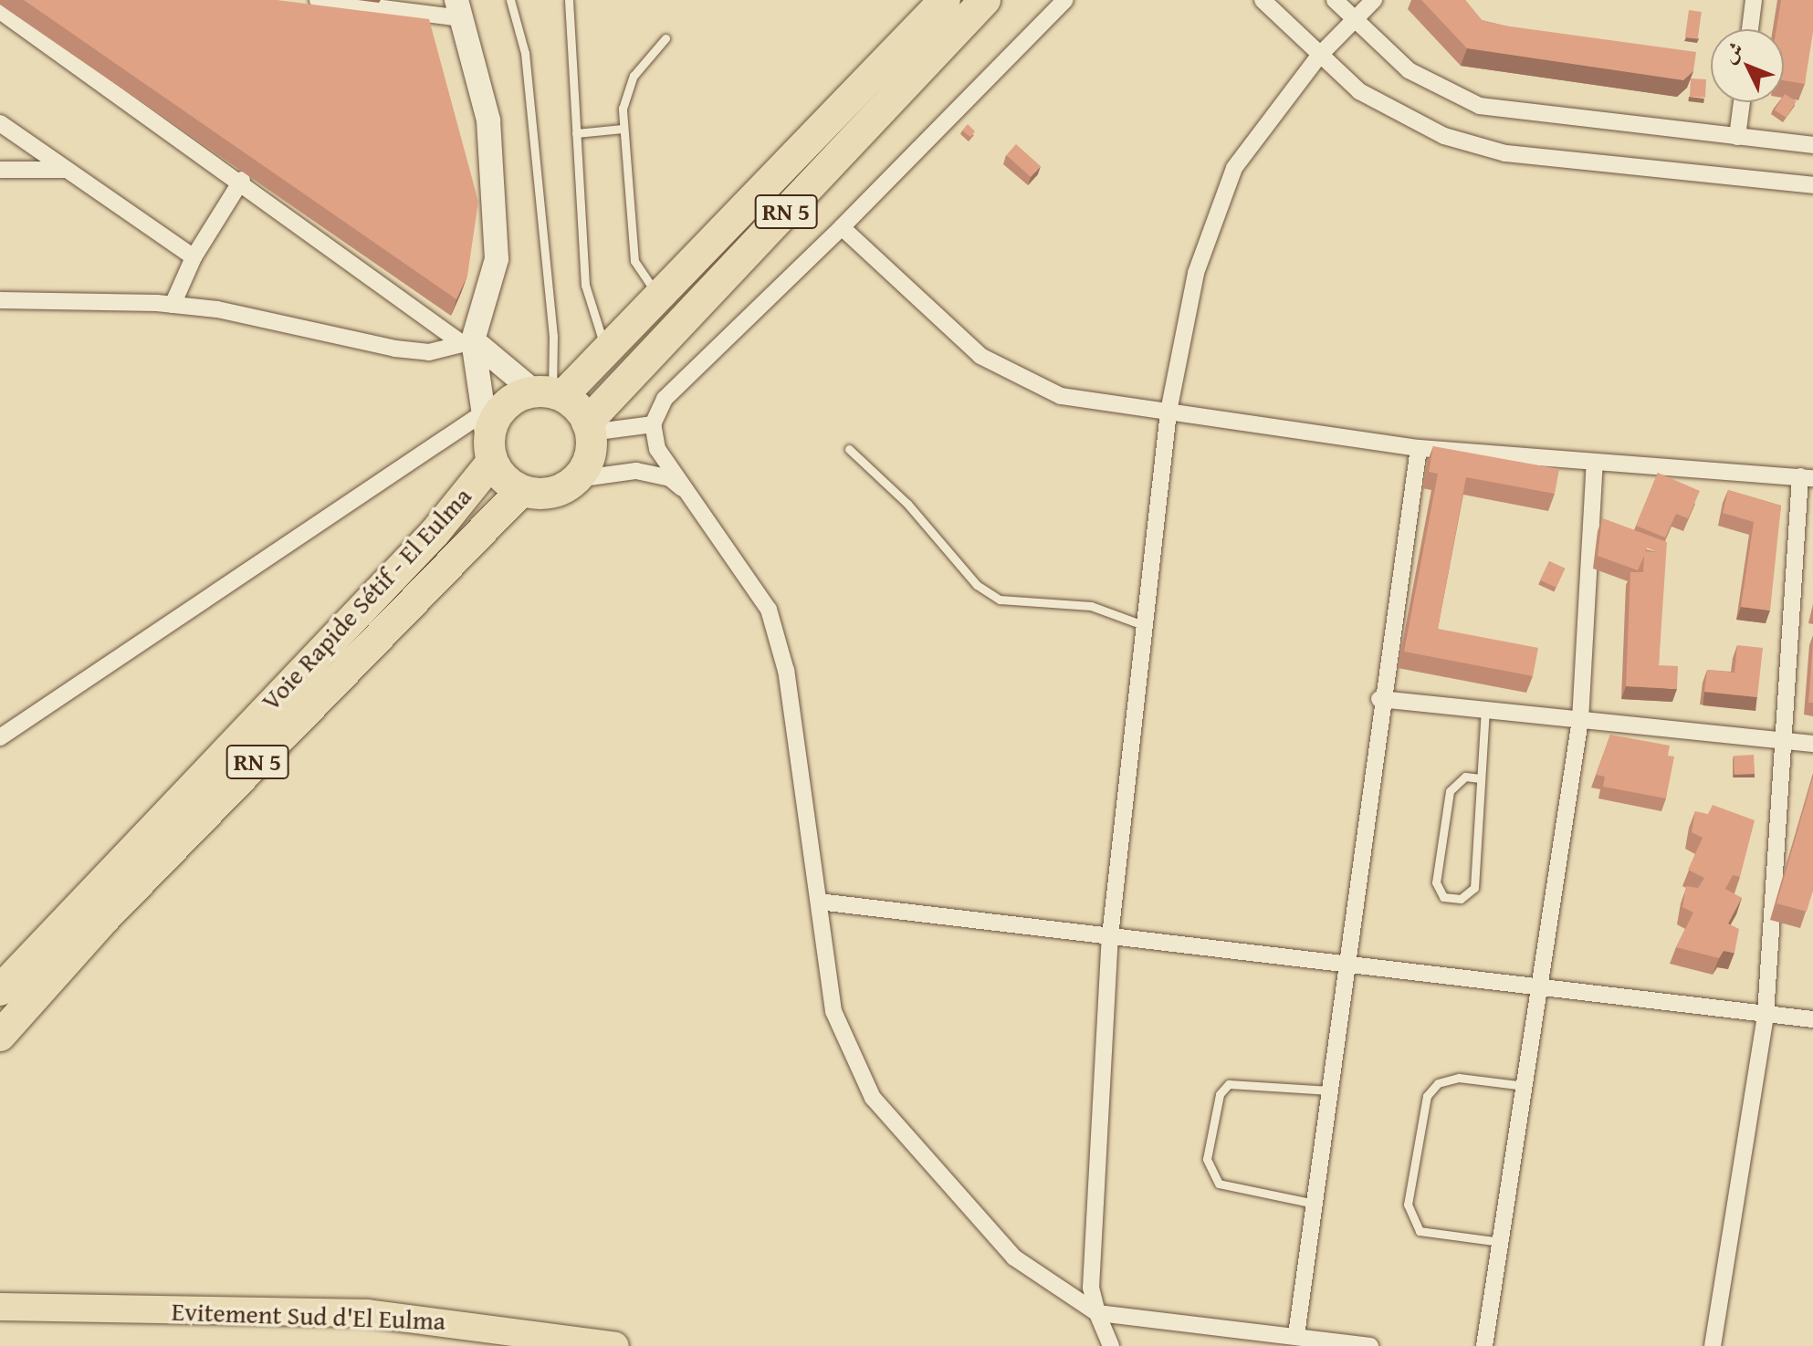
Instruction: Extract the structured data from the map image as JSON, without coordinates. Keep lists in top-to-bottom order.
{
  "streets": {
    "highway": ["RN 5", "Voie Rapide Sétif - El Eulma"],
    "main road": ["Evitement Sud d'El Eulma"]
  },
  "crossings": [
    ["RN 5", "Voie Rapide Sétif - El Eulma"]
  ],
  "north": "top left"
}
